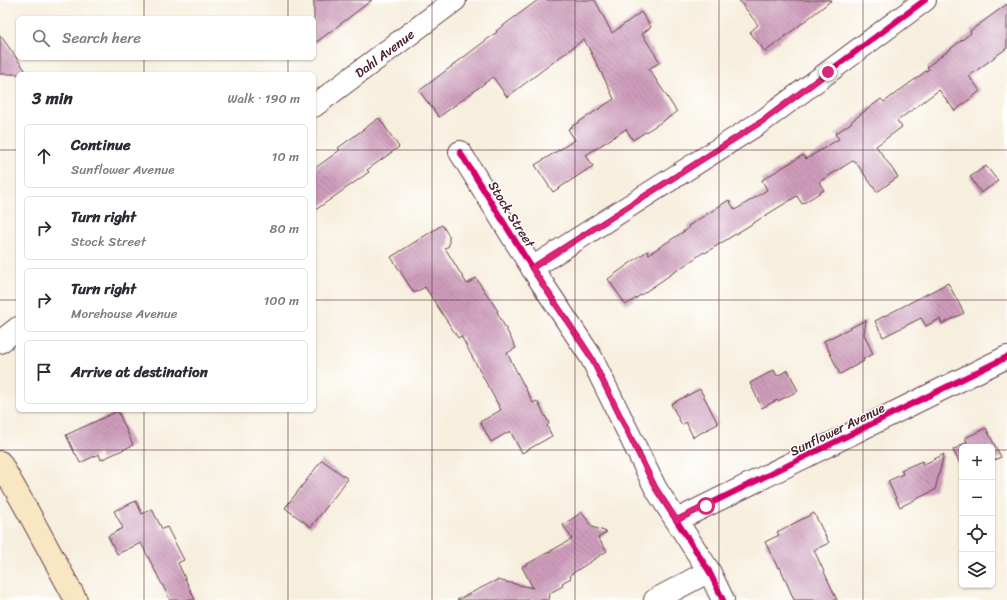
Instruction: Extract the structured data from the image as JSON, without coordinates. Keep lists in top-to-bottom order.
{
  "streets": {
    "street": ["Dahl Avenue", "Stock Street", "Sunflower Avenue"]
  },
  "crossings": [
    ["Stock Street", "Sunflower Avenue"]
  ],
  "page": {
    "search": "Search here",
    "heading": ["3 min", "Walk · 190 m"],
    "list": [
      ["Continue", "Sunflower Avenue", "10 m"],
      ["Turn right", "Stock Street", "80 m"],
      ["Turn right", "Morehouse Avenue", "100 m"],
      "Arrive at destination"
    ],
    "map_buttons": ["+", "−"]
  }
}
